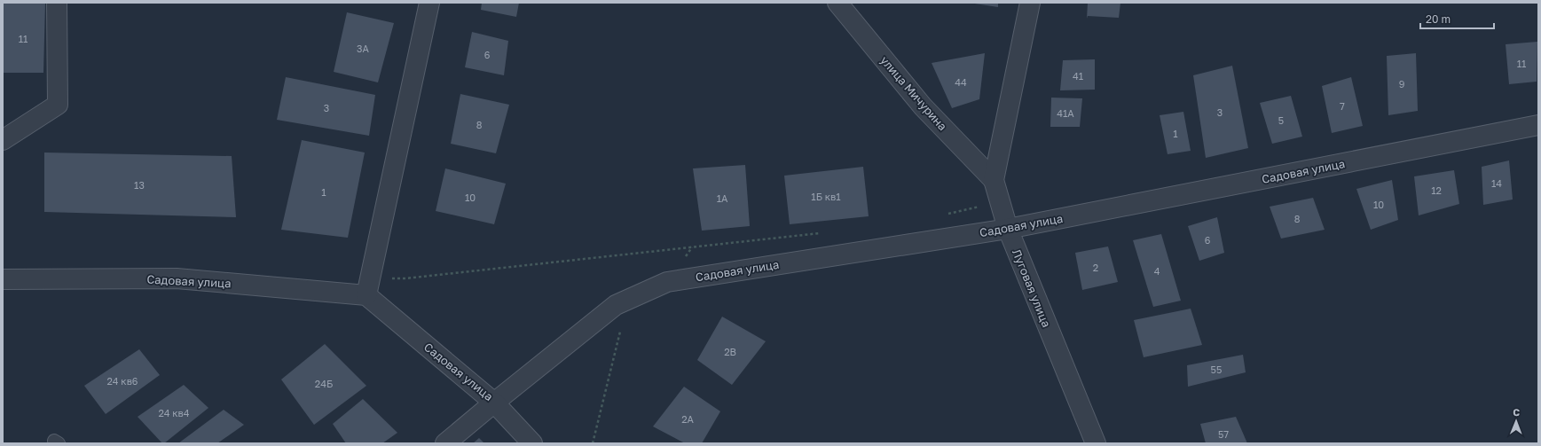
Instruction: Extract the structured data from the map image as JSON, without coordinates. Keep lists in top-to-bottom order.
{
  "streets": {
    "street": ["улица Мичурина", "Садовая улица", "Луговая улица"]
  },
  "crossings": [
    ["улица Мичурина", "Луговая улица"],
    ["Садовая улица", "Луговая улица"]
  ],
  "house_numbers": [
    "11",
    "3А",
    "6",
    "11",
    "41",
    "44",
    "9",
    "7",
    "3",
    "3",
    "41А",
    "5",
    "8",
    "1",
    "14",
    "13",
    "12",
    "1",
    "1Б кв1",
    "10",
    "1А",
    "10",
    "8",
    "6",
    "2",
    "4",
    "2В",
    "55",
    "24 кв6",
    "24Б",
    "24 кв4",
    "2А",
    "57"
  ],
  "scale_bar": "20 m",
  "north": "top"
}
